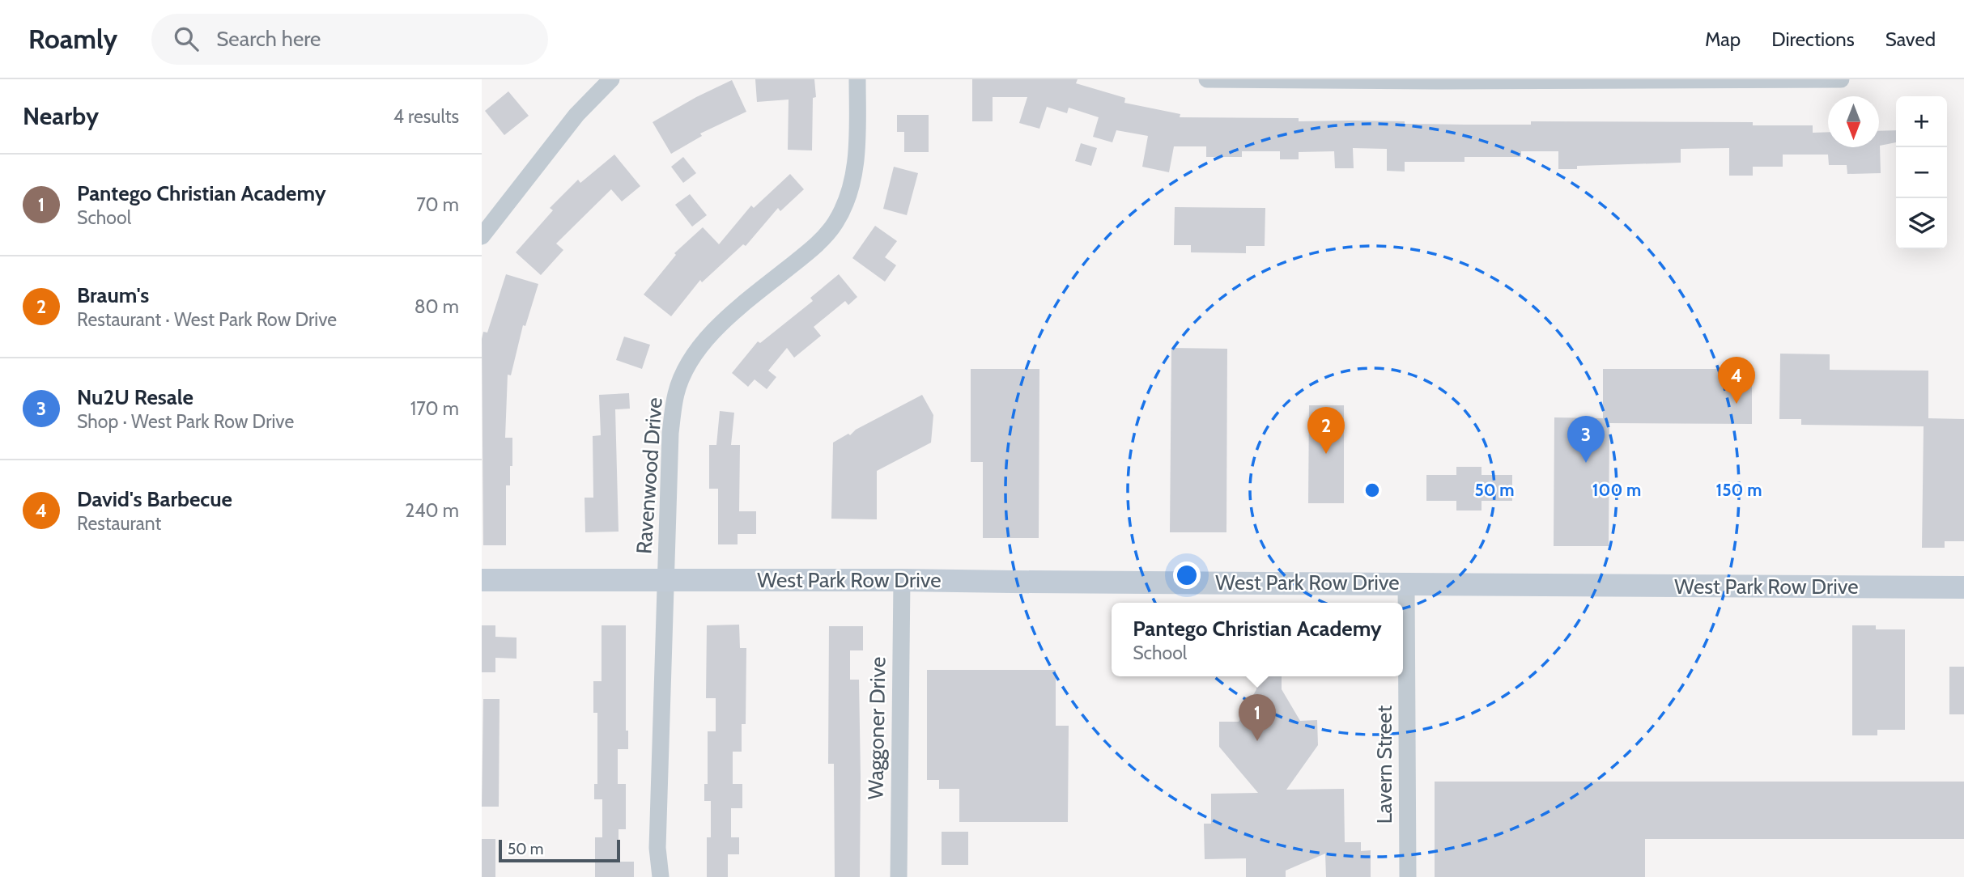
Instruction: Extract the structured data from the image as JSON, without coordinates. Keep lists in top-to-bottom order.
{
  "streets": {
    "main road": ["West Park Row Drive"],
    "street": ["Ravenwood Drive", "Waggoner Drive", "Lavern Street"]
  },
  "crossings": [
    ["Ravenwood Drive", "West Park Row Drive"],
    ["West Park Row Drive", "Waggoner Drive"],
    ["West Park Row Drive", "Lavern Street"]
  ],
  "scale_bar": "50 m",
  "north": "bottom",
  "page": {
    "header": "Roamly",
    "search": "Search here",
    "nav": ["Map", "Directions", "Saved"],
    "heading": ["Nearby", "4 results"],
    "map_buttons": ["+", "−"],
    "list": [
      {
        "mark": "1",
        "name": "Pantego Christian Academy",
        "note": "School",
        "value": "70 m"
      },
      {
        "mark": "2",
        "name": "Braum's",
        "note": "Restaurant · West Park Row Drive",
        "value": "80 m"
      },
      {
        "mark": "3",
        "name": "Nu2U Resale",
        "note": "Shop · West Park Row Drive",
        "value": "170 m"
      },
      {
        "mark": "4",
        "name": "David's Barbecue",
        "note": "Restaurant",
        "value": "240 m"
      }
    ],
    "pins": [
      "4",
      "2",
      "3",
      "1"
    ],
    "popup": ["Pantego Christian Academy", "School"],
    "scale": "50 m"
  },
  "rings": ["50 m", "100 m", "150 m"]
}
